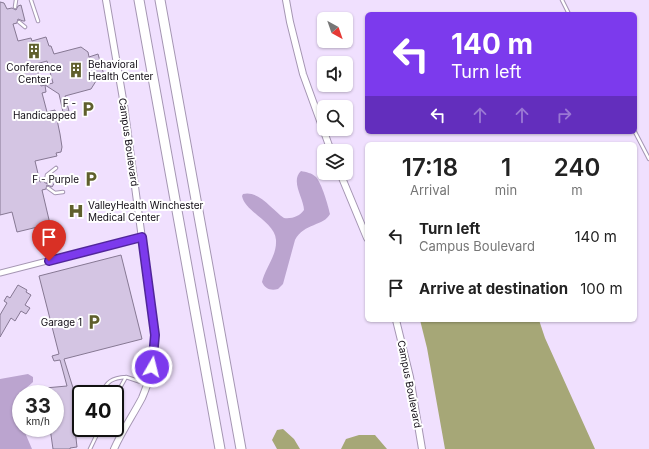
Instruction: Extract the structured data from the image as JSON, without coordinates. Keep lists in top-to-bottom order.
{
  "streets": {
    "street": ["Campus Boulevard"]
  },
  "places": {
    "building": ["Conference Center", "Behavioral Health Center"],
    "parking": ["F - Handicapped", "F - Purple", "Garage 1"],
    "hospital": ["ValleyHealth Winchester Medical Center"]
  },
  "north": "bottom right",
  "page": {
    "turn": ["140 m", "Turn left"],
    "eta": [
      "17:18",
      "Arrival",
      "1",
      "min",
      "240",
      "m"
    ],
    "list": [
      {
        "name": "Turn left",
        "note": "Campus Boulevard",
        "value": "140 m"
      },
      {
        "name": "Arrive at destination",
        "value": "100 m"
      }
    ],
    "speed": "33 km/h",
    "limit": "40"
  }
}
